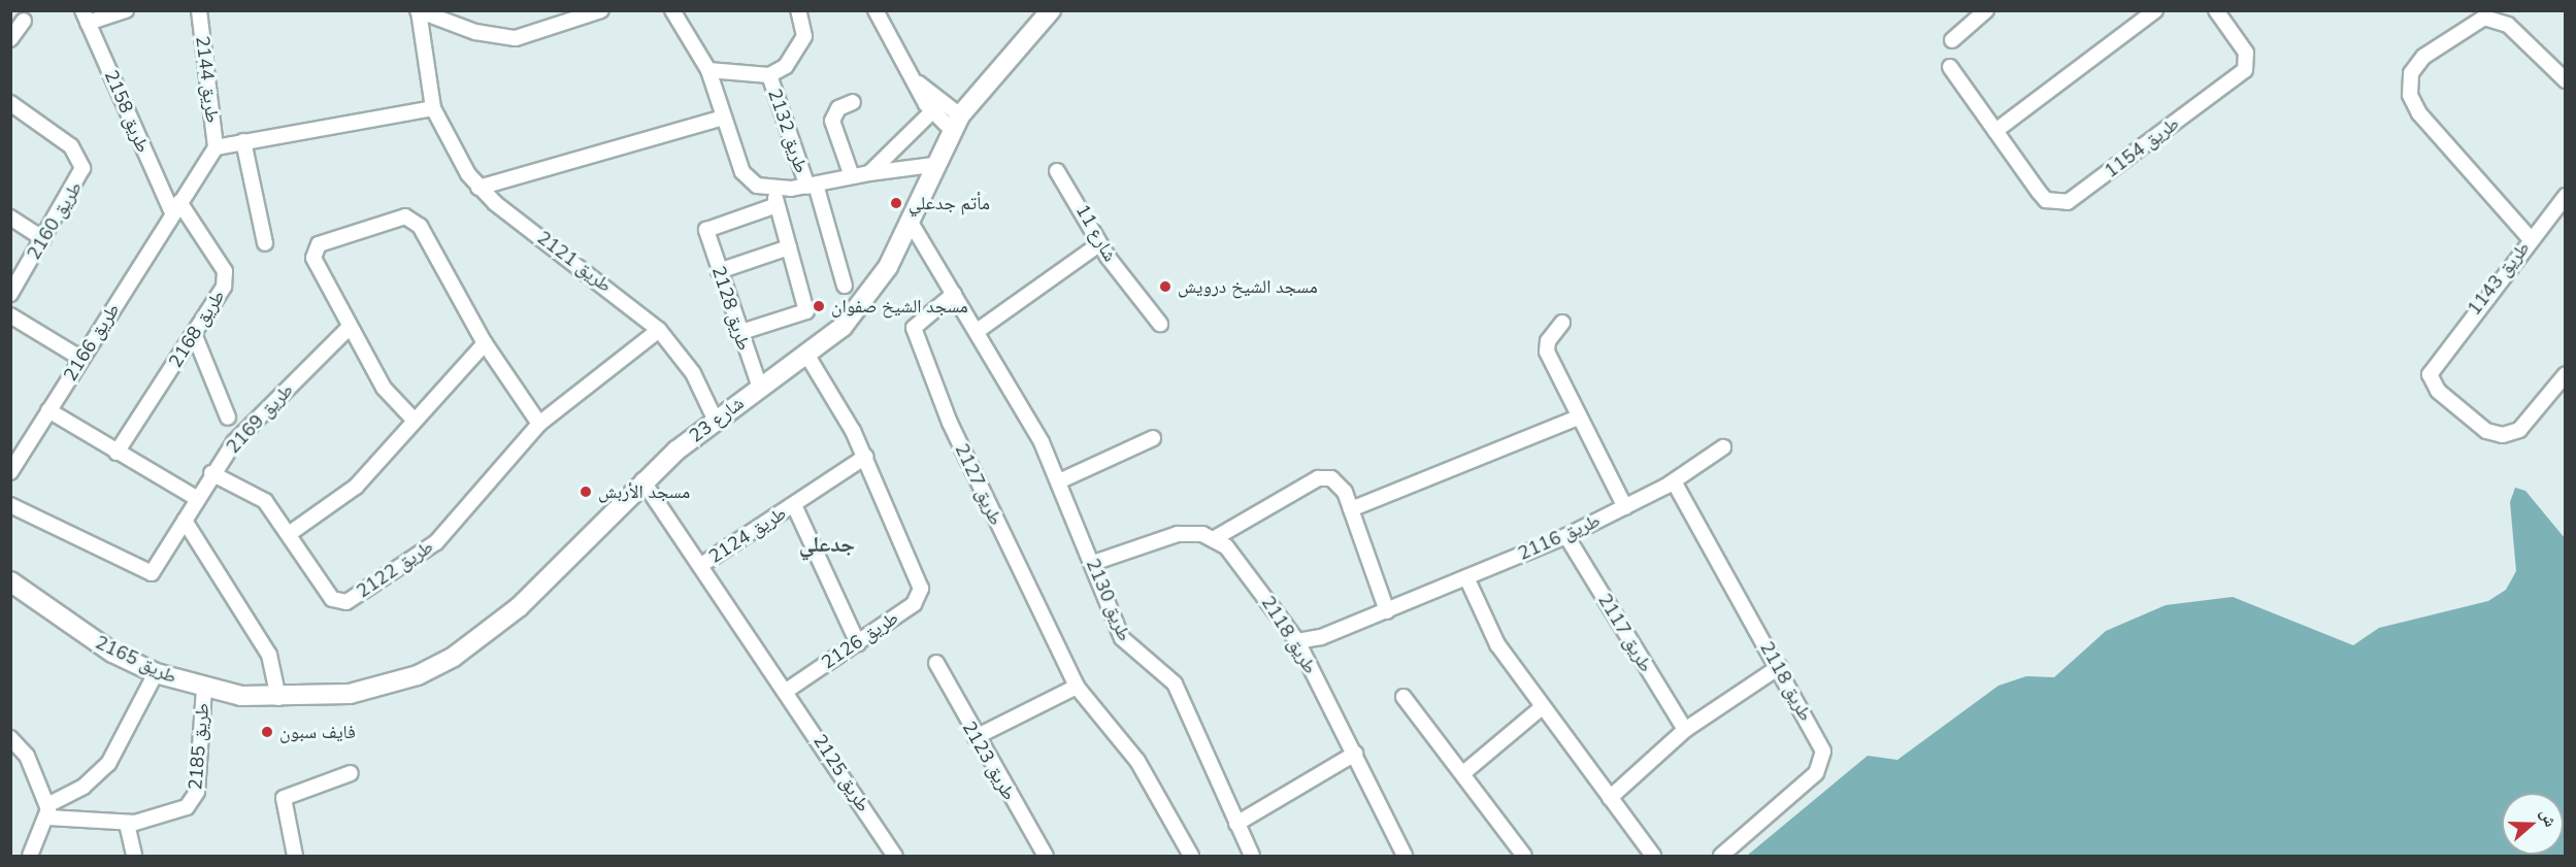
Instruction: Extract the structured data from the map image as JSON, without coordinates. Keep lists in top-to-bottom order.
{
  "streets": {
    "street": [
      "طريق 2144",
      "طريق 2158",
      "طريق 2132",
      "طريق 1154",
      "طريق 2160",
      "شارع 11",
      "طريق 2121",
      "طريق 1143",
      "طريق 2128",
      "طريق 2168",
      "طريق 2166",
      "طريق 2169",
      "شارع 23",
      "طريق 2127",
      "طريق 2124",
      "طريق 2116",
      "طريق 2122",
      "طريق 2130",
      "طريق 2117",
      "طريق 2118",
      "طريق 2126",
      "طريق 2165",
      "طريق 2185",
      "طريق 2123",
      "طريق 2125"
    ]
  },
  "crossings": [
    ["طريق 2144", "طريق 2166"],
    ["طريق 2158", "طريق 2168"],
    ["طريق 2158", "طريق 2166"],
    ["طريق 2121", "شارع 23"],
    ["طريق 2121", "طريق 2122"],
    ["طريق 2128", "شارع 23"],
    ["طريق 2168", "طريق 2166"],
    ["طريق 2169", "طريق 2122"],
    ["شارع 23", "طريق 2130"],
    ["شارع 23", "طريق 2126"],
    ["شارع 23", "طريق 2165"],
    ["طريق 2127", "طريق 2130"],
    ["طريق 2124", "طريق 2126"],
    ["طريق 2116", "طريق 2117"],
    ["طريق 2116", "طريق 2118"],
    ["طريق 2126", "طريق 2125"],
    ["طريق 2165", "طريق 2185"]
  ],
  "districts": ["جدعلي"],
  "places": [
    "مأتم جدعلي",
    "مسجد الشيخ درويش",
    "مسجد الشيخ صفوان",
    "مسجد الأربش",
    "فايف سبون"
  ],
  "north": "right"
}
